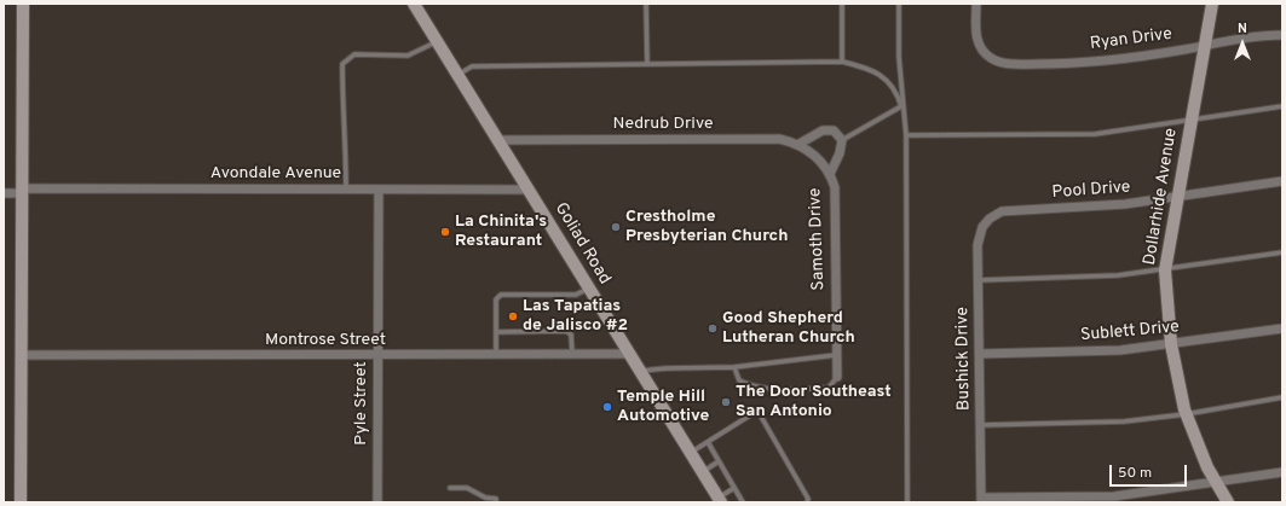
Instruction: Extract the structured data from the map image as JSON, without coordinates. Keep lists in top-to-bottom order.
{
  "streets": {
    "street": [
      "Ryan Drive",
      "Nedrub Drive",
      "Avondale Avenue",
      "Pool Drive",
      "Dollarhide Avenue",
      "Samoth Drive",
      "Goliad Road",
      "Sublett Drive",
      "Montrose Street",
      "Bushick Drive",
      "Pyle Street"
    ]
  },
  "crossings": [
    ["Ryan Drive", "Dollarhide Avenue"],
    ["Nedrub Drive", "Samoth Drive"],
    ["Nedrub Drive", "Goliad Road"],
    ["Avondale Avenue", "Goliad Road"],
    ["Avondale Avenue", "Pyle Street"],
    ["Pool Drive", "Dollarhide Avenue"],
    ["Pool Drive", "Bushick Drive"],
    ["Dollarhide Avenue", "Sublett Drive"],
    ["Goliad Road", "Montrose Street"],
    ["Sublett Drive", "Bushick Drive"],
    ["Montrose Street", "Pyle Street"]
  ],
  "places": [
    "Crestholme Presbyterian Church",
    "La Chinita's Restaurant",
    "Las Tapatias de Jalisco #2",
    "Good Shepherd Lutheran Church",
    "The Door Southeast San Antonio",
    "Temple Hill Automotive"
  ],
  "scale_bar": "50 m",
  "north": "top"
}
